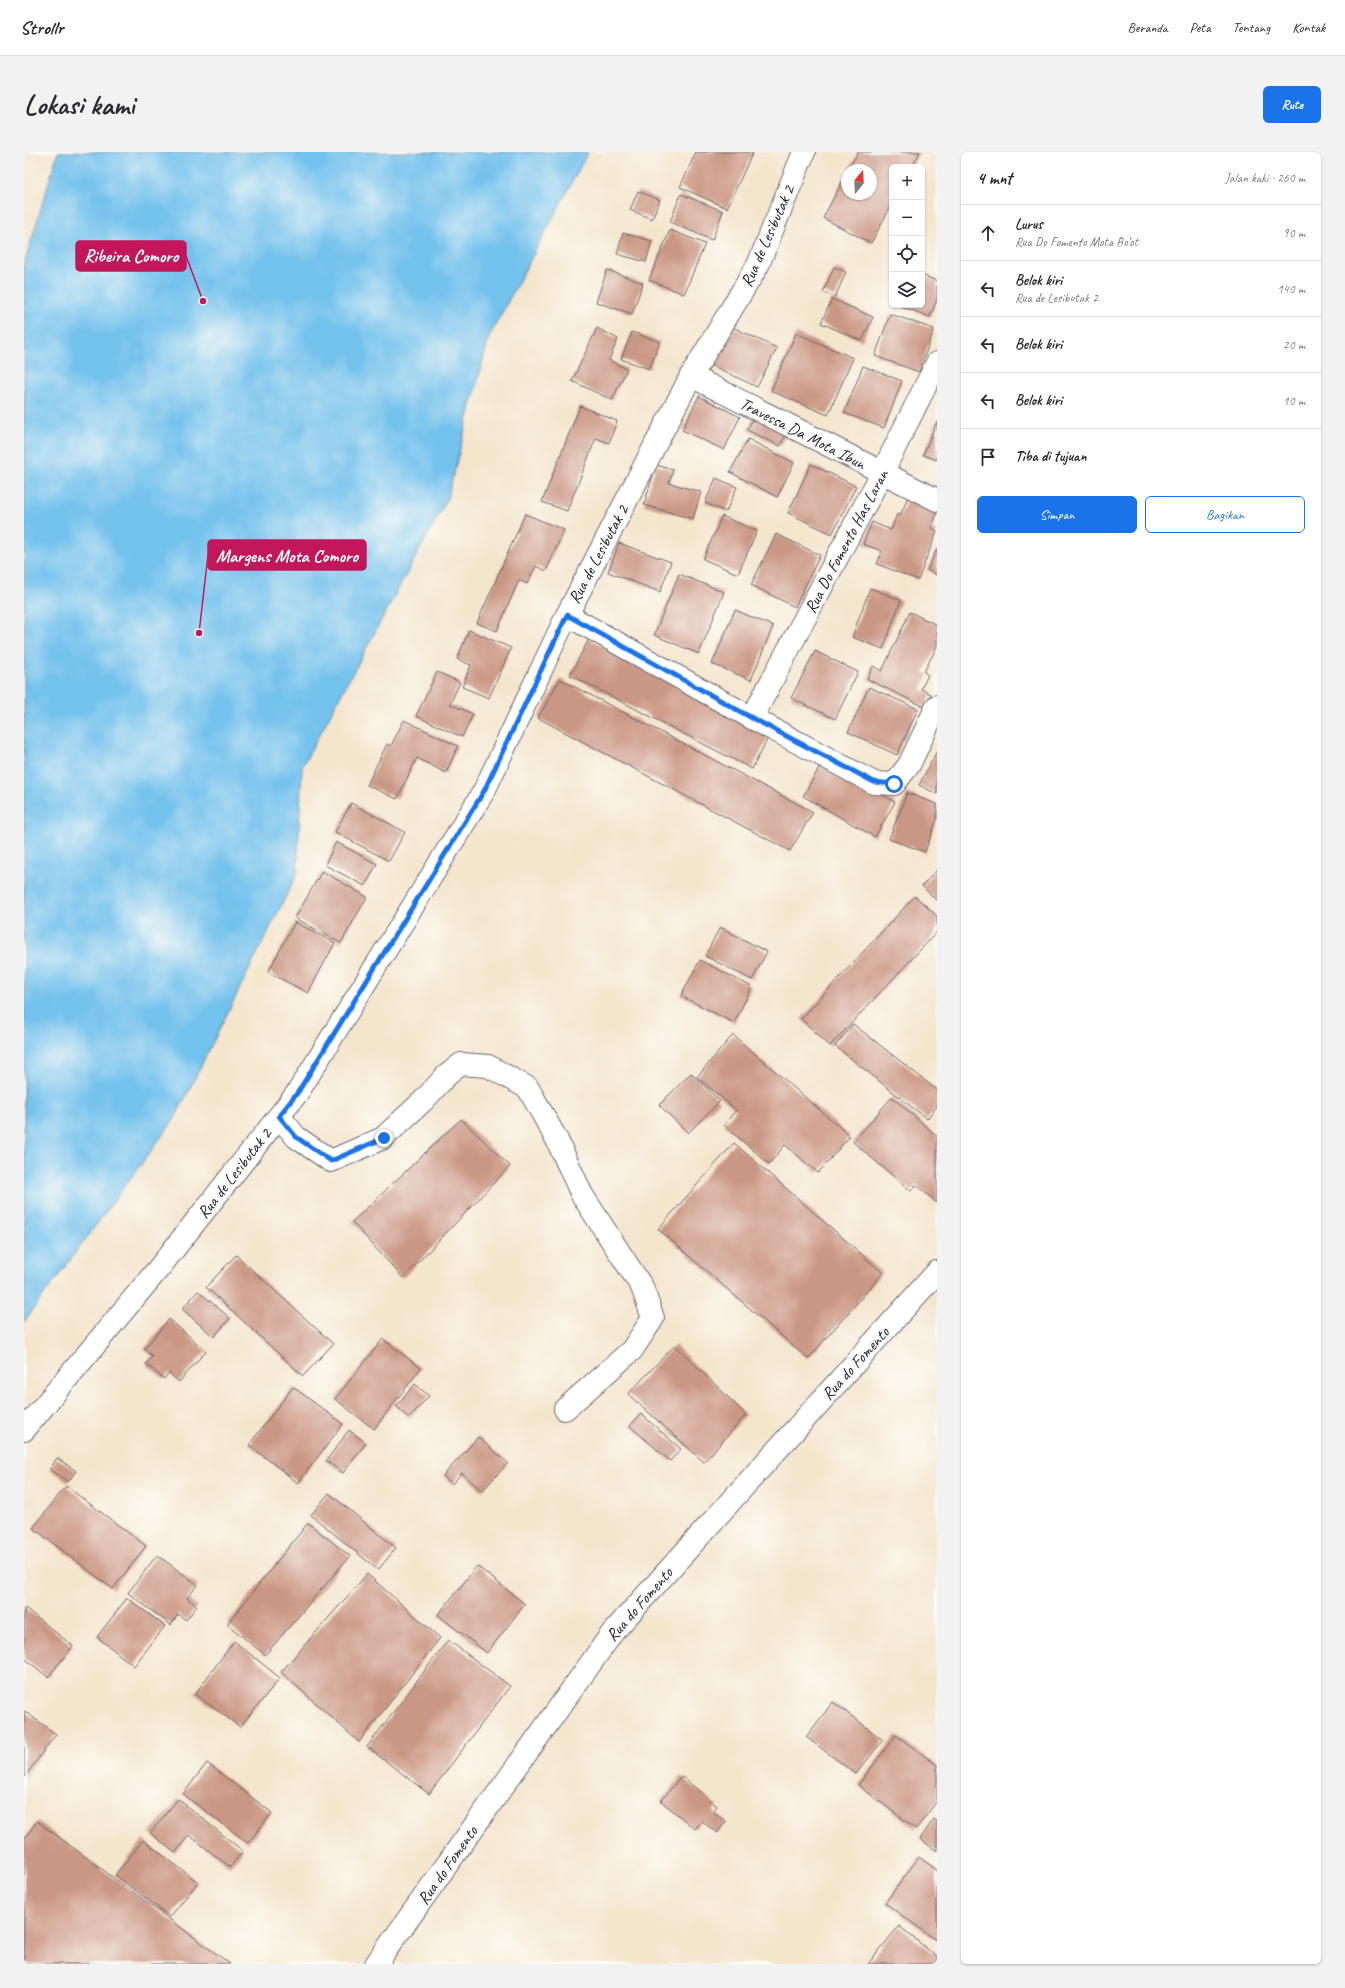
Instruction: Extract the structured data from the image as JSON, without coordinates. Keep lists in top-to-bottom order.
{
  "streets": {
    "street": [
      "Rua de Lesibutak 2",
      "Travessa Da Mota Ibun",
      "Rua Do Fomento Has Laran",
      "Rua do Fomento"
    ]
  },
  "crossings": [
    ["Rua de Lesibutak 2", "Travessa Da Mota Ibun"],
    ["Travessa Da Mota Ibun", "Rua Do Fomento Has Laran"]
  ],
  "places": ["Ribeira Comoro", "Margens Mota Comoro"],
  "north": "top",
  "page": {
    "header": "Strollr",
    "nav": [
      "Beranda",
      "Peta",
      "Tentang",
      "Kontak"
    ],
    "buttons": [
      "Rute",
      ["Simpan", "Bagikan"]
    ],
    "title": "Lokasi kami",
    "heading": ["4 mnt", "Jalan kaki · 260 m"],
    "map_buttons": ["+", "−"],
    "list": [
      ["Lurus", "Rua Do Fomento Mota Bo’ot", "90 m"],
      ["Belok kiri", "Rua de Lesibutak 2", "140 m"],
      ["Belok kiri", "20 m"],
      ["Belok kiri", "10 m"],
      "Tiba di tujuan"
    ]
  }
}
